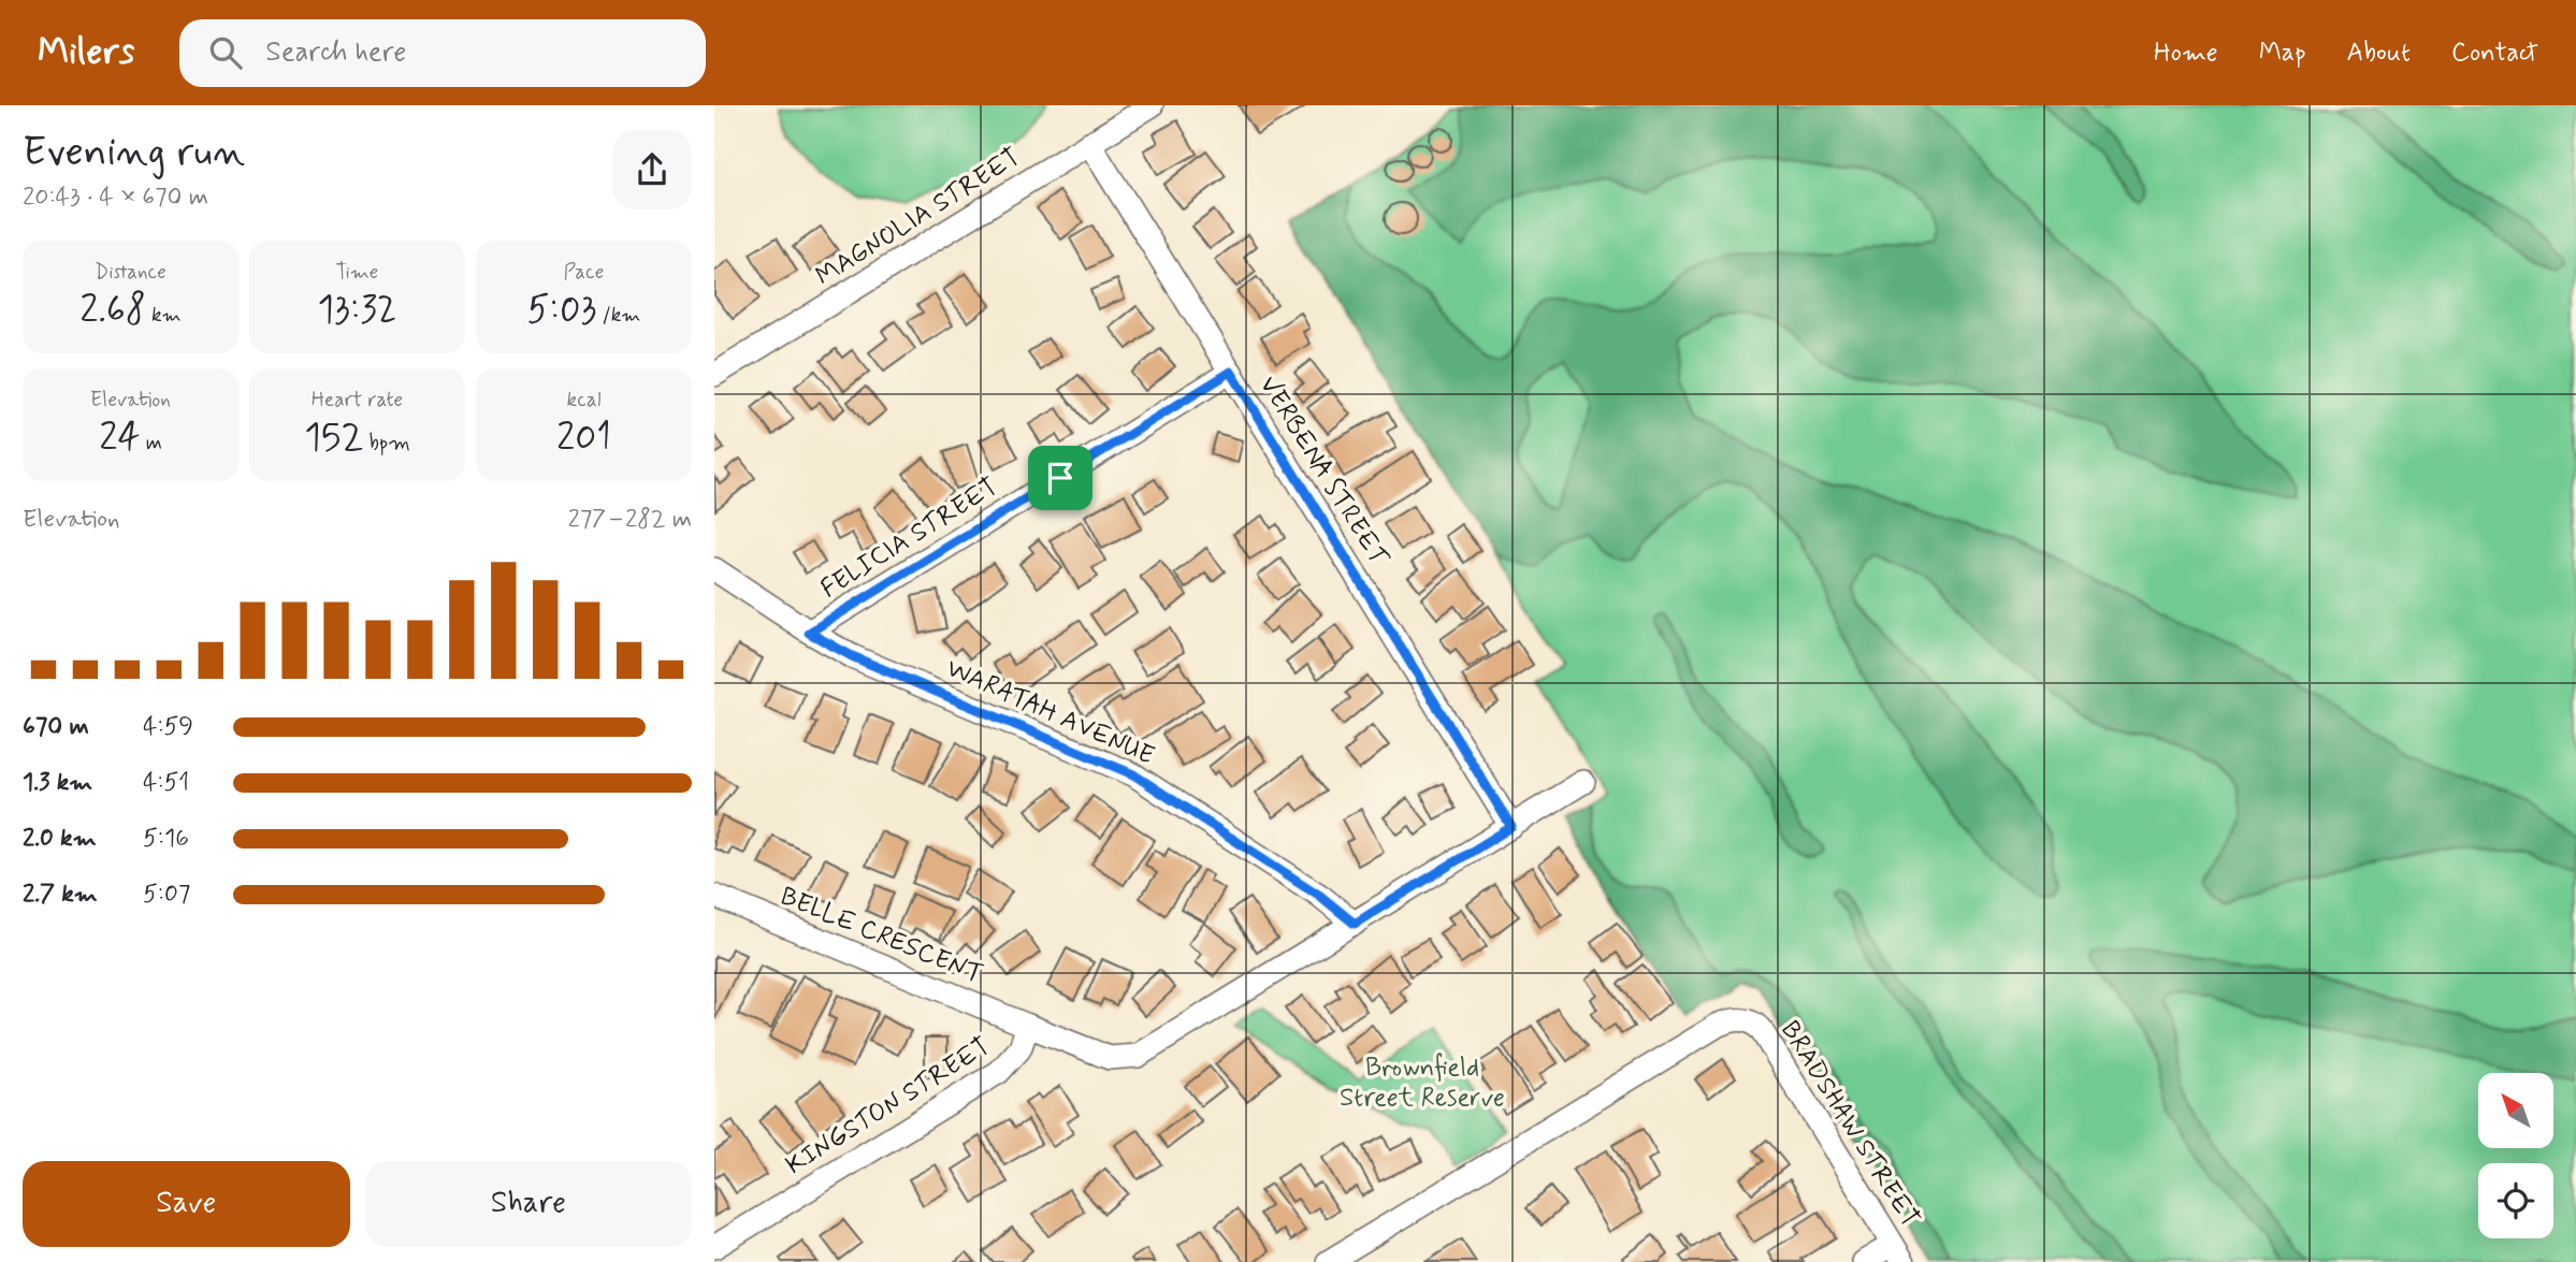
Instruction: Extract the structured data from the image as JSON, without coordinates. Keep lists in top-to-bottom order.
{
  "streets": {
    "street": [
      "MAGNOLIA STREET",
      "VERBENA STREET",
      "FELICIA STREET",
      "WARATAH AVENUE",
      "BELLE CRESCENT",
      "KINGSTON STREET",
      "BRADSHAW STREET"
    ]
  },
  "crossings": [
    ["MAGNOLIA STREET", "VERBENA STREET"],
    ["VERBENA STREET", "FELICIA STREET"],
    ["FELICIA STREET", "WARATAH AVENUE"],
    ["BELLE CRESCENT", "KINGSTON STREET"]
  ],
  "parks": ["Brownfield Street Reserve"],
  "north": "top left",
  "page": {
    "header": "Milers",
    "search": "Search here",
    "nav": [
      "Home",
      "Map",
      "About",
      "Contact"
    ],
    "heading": ["Evening run", "20:43 · 4 × 670 m"],
    "stats": [
      ["Distance", "2.68 km"],
      ["Time", "13:32"],
      ["Pace", "5:03 /km"],
      ["Elevation", "24 m"],
      ["Heart rate", "152 bpm"],
      ["kcal", "201"]
    ],
    "chart": ["Elevation", "277–282 m"],
    "list": [
      {
        "name": "670 m",
        "note": "4:59"
      },
      {
        "name": "1.3 km",
        "note": "4:51"
      },
      {
        "name": "2.0 km",
        "note": "5:16"
      },
      {
        "name": "2.7 km",
        "note": "5:07"
      }
    ],
    "buttons": ["Save", "Share"]
  }
}
